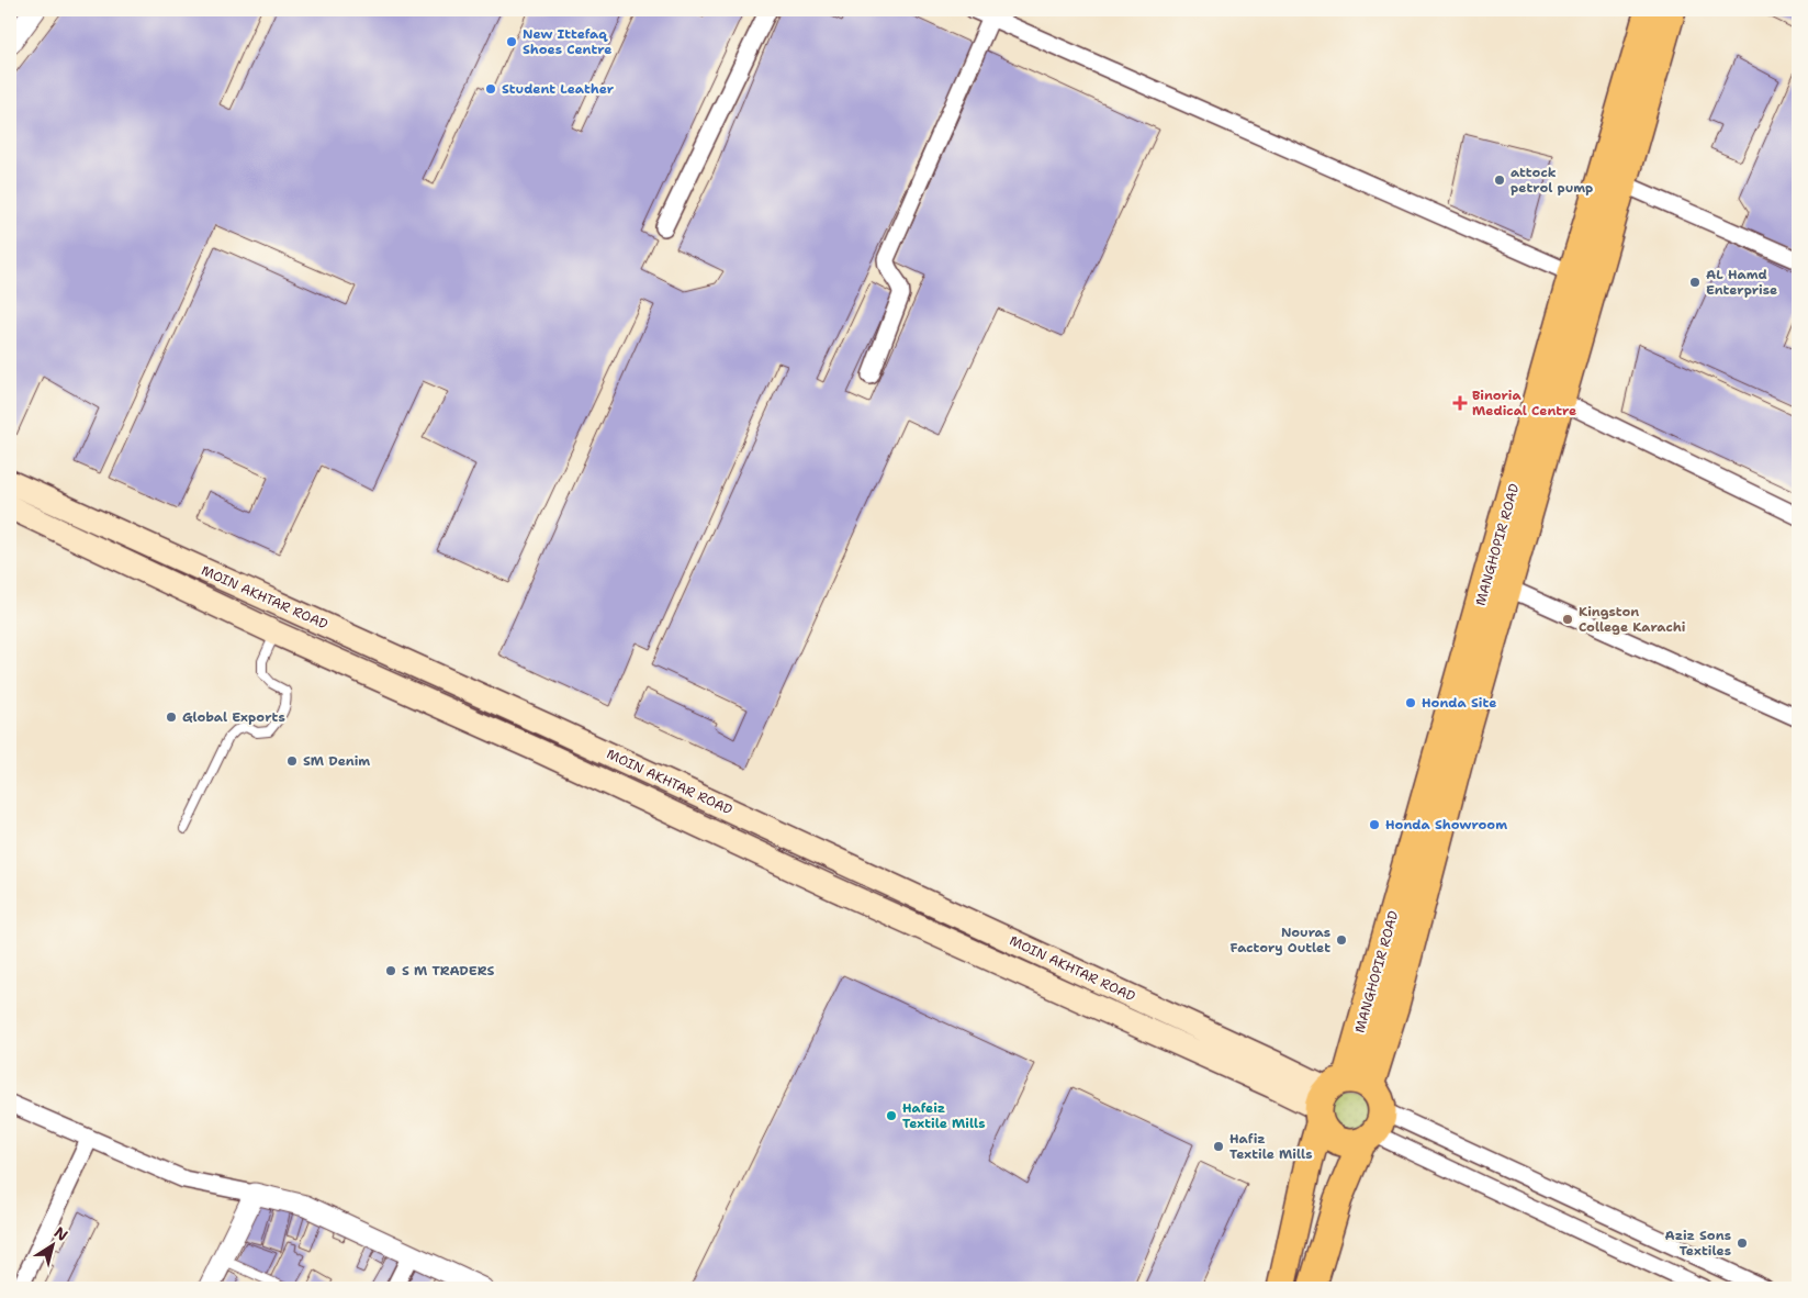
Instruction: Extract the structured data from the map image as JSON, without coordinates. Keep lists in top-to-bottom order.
{
  "streets": {
    "main road": ["MANGHOPIR ROAD", "MOIN AKHTAR ROAD"]
  },
  "crossings": [
    ["MANGHOPIR ROAD", "MOIN AKHTAR ROAD"]
  ],
  "places": {
    "other": [
      "New Ittefaq Shoes Centre",
      "Student Leather",
      "attock petrol pump",
      "AL Hamd Enterprise",
      "Kingston College Karachi",
      "Honda Site",
      "Global Exports",
      "SM Denim",
      "Honda Showroom",
      "Nouras Factory Outlet",
      "S M TRADERS",
      "Hafeiz Textile Mills",
      "Hafiz Textile Mills",
      "Aziz Sons Textiles"
    ],
    "health": ["Binoria Medical Centre"]
  },
  "north": "top right"
}
